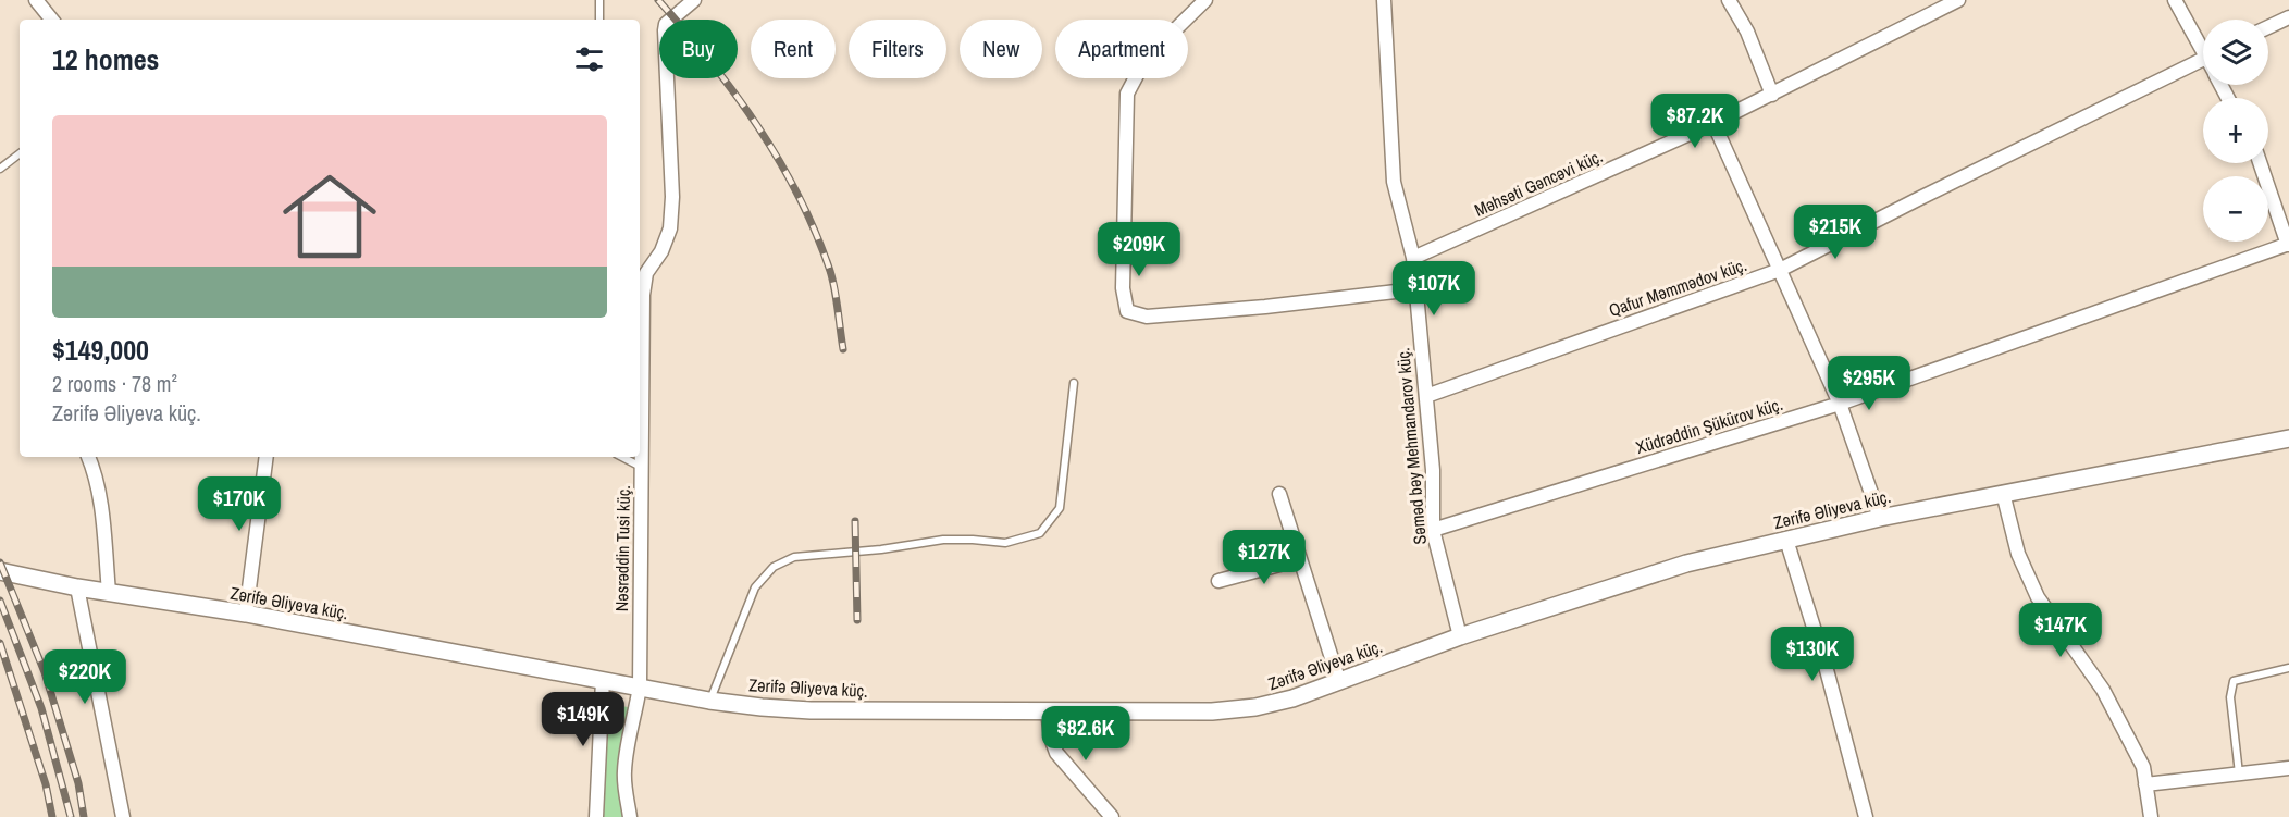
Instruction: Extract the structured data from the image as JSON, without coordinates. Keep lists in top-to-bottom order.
{
  "streets": {
    "street": [
      "Məhsəti Gəncəvi küç.",
      "Qafur Məmmədov küç.",
      "Xüdrəddin Şükürov küç.",
      "Səməd bəy Mehmandarov küç.",
      "Zərifə Əliyeva küç.",
      "Nəsrəddin Tusi küç."
    ]
  },
  "crossings": [
    ["Məhsəti Gəncəvi küç.", "Səməd bəy Mehmandarov küç."],
    ["Qafur Məmmədov küç.", "Səməd bəy Mehmandarov küç."],
    ["Xüdrəddin Şükürov küç.", "Səməd bəy Mehmandarov küç."],
    ["Səməd bəy Mehmandarov küç.", "Zərifə Əliyeva küç."],
    ["Zərifə Əliyeva küç.", "Nəsrəddin Tusi küç."]
  ],
  "page": {
    "map_buttons": ["+", "−"],
    "chip": [
      "Buy",
      "Rent",
      "Filters",
      "New",
      "Apartment"
    ],
    "heading": "12 homes",
    "price": [
      "$87.2K",
      "$215K",
      "$209K",
      "$107K",
      "$295K",
      "$170K",
      "$127K",
      "$147K",
      "$130K",
      "$220K",
      "$149K",
      "$82.6K"
    ],
    "list": [
      {
        "name": "$149,000",
        "note": "2 rooms · 78 m² · Zərifə Əliyeva küç."
      }
    ]
  }
}
